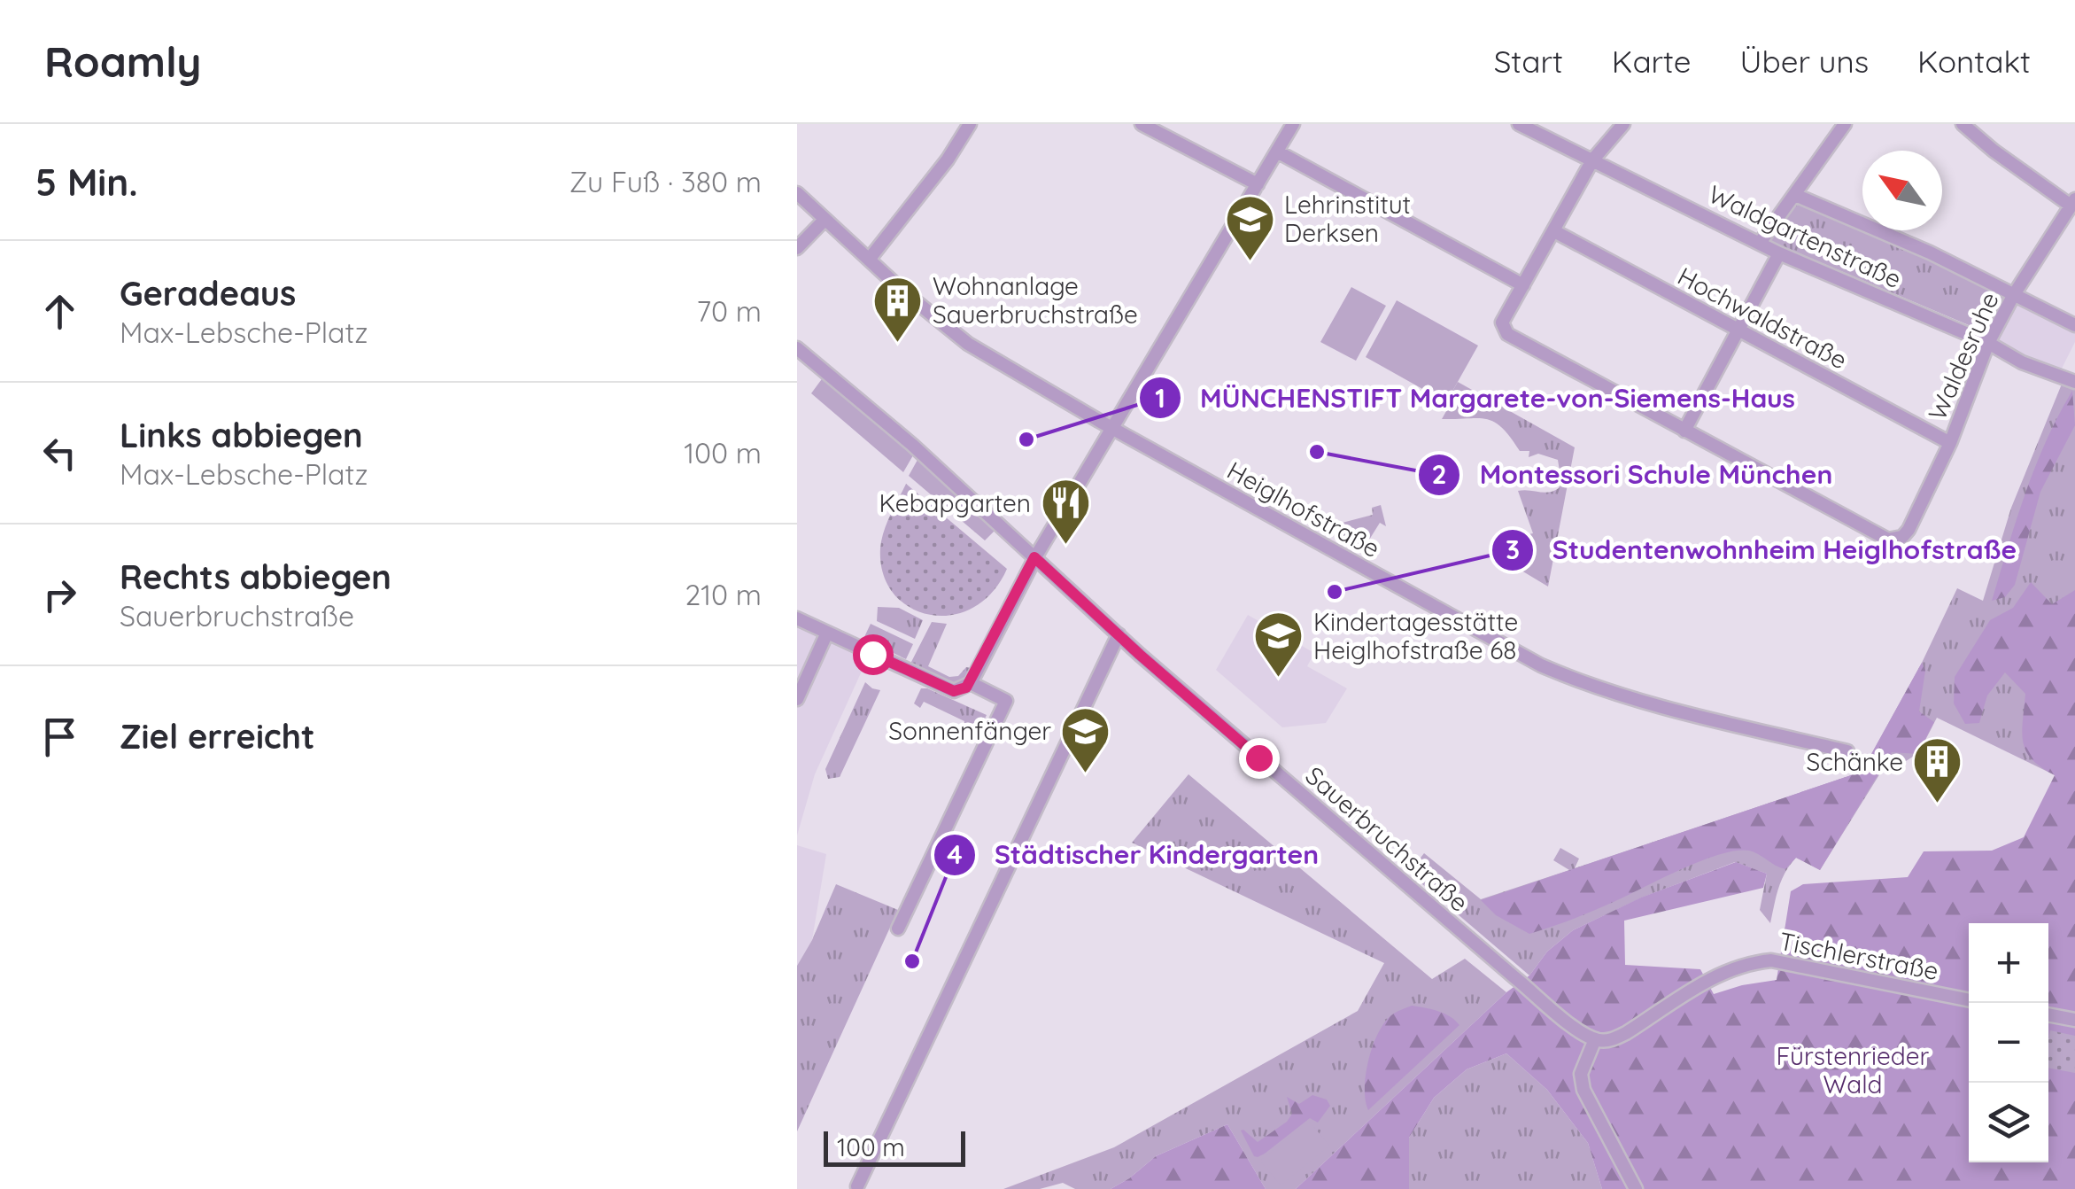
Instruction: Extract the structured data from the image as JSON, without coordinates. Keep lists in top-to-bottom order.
{
  "streets": {
    "street": [
      "Waldgartenstraße",
      "Hochwaldstraße",
      "Waldesruhe",
      "Heiglhofstraße",
      "Sauerbruchstraße",
      "Tischlerstraße"
    ]
  },
  "crossings": [
    ["Waldgartenstraße", "Waldesruhe"],
    ["Hochwaldstraße", "Waldesruhe"],
    ["Sauerbruchstraße", "Tischlerstraße"]
  ],
  "parks": ["Fürstenrieder Wald"],
  "places": {
    "school or university": ["Lehrinstitut Derksen", "Kindertagesstätte Heiglhofstraße 68", "Sonnenfänger"],
    "building": ["Wohnanlage Sauerbruchstraße", "Schänke"],
    "other": [
      "MÜNCHENSTIFT Margarete-von-Siemens-Haus",
      "Montessori Schule München",
      "Studentenwohnheim Heiglhofstraße",
      "Städtischer Kindergarten"
    ],
    "restaurant": ["Kebapgarten"]
  },
  "scale_bar": "100 m",
  "north": "top left",
  "page": {
    "header": "Roamly",
    "nav": [
      "Start",
      "Karte",
      "Über uns",
      "Kontakt"
    ],
    "heading": ["5 Min.", "Zu Fuß · 380 m"],
    "list": [
      ["Geradeaus", "Max-Lebsche-Platz", "70 m"],
      ["Links abbiegen", "Max-Lebsche-Platz", "100 m"],
      ["Rechts abbiegen", "Sauerbruchstraße", "210 m"],
      "Ziel erreicht"
    ],
    "map_buttons": ["+", "−"],
    "scale": "100 m"
  }
}
